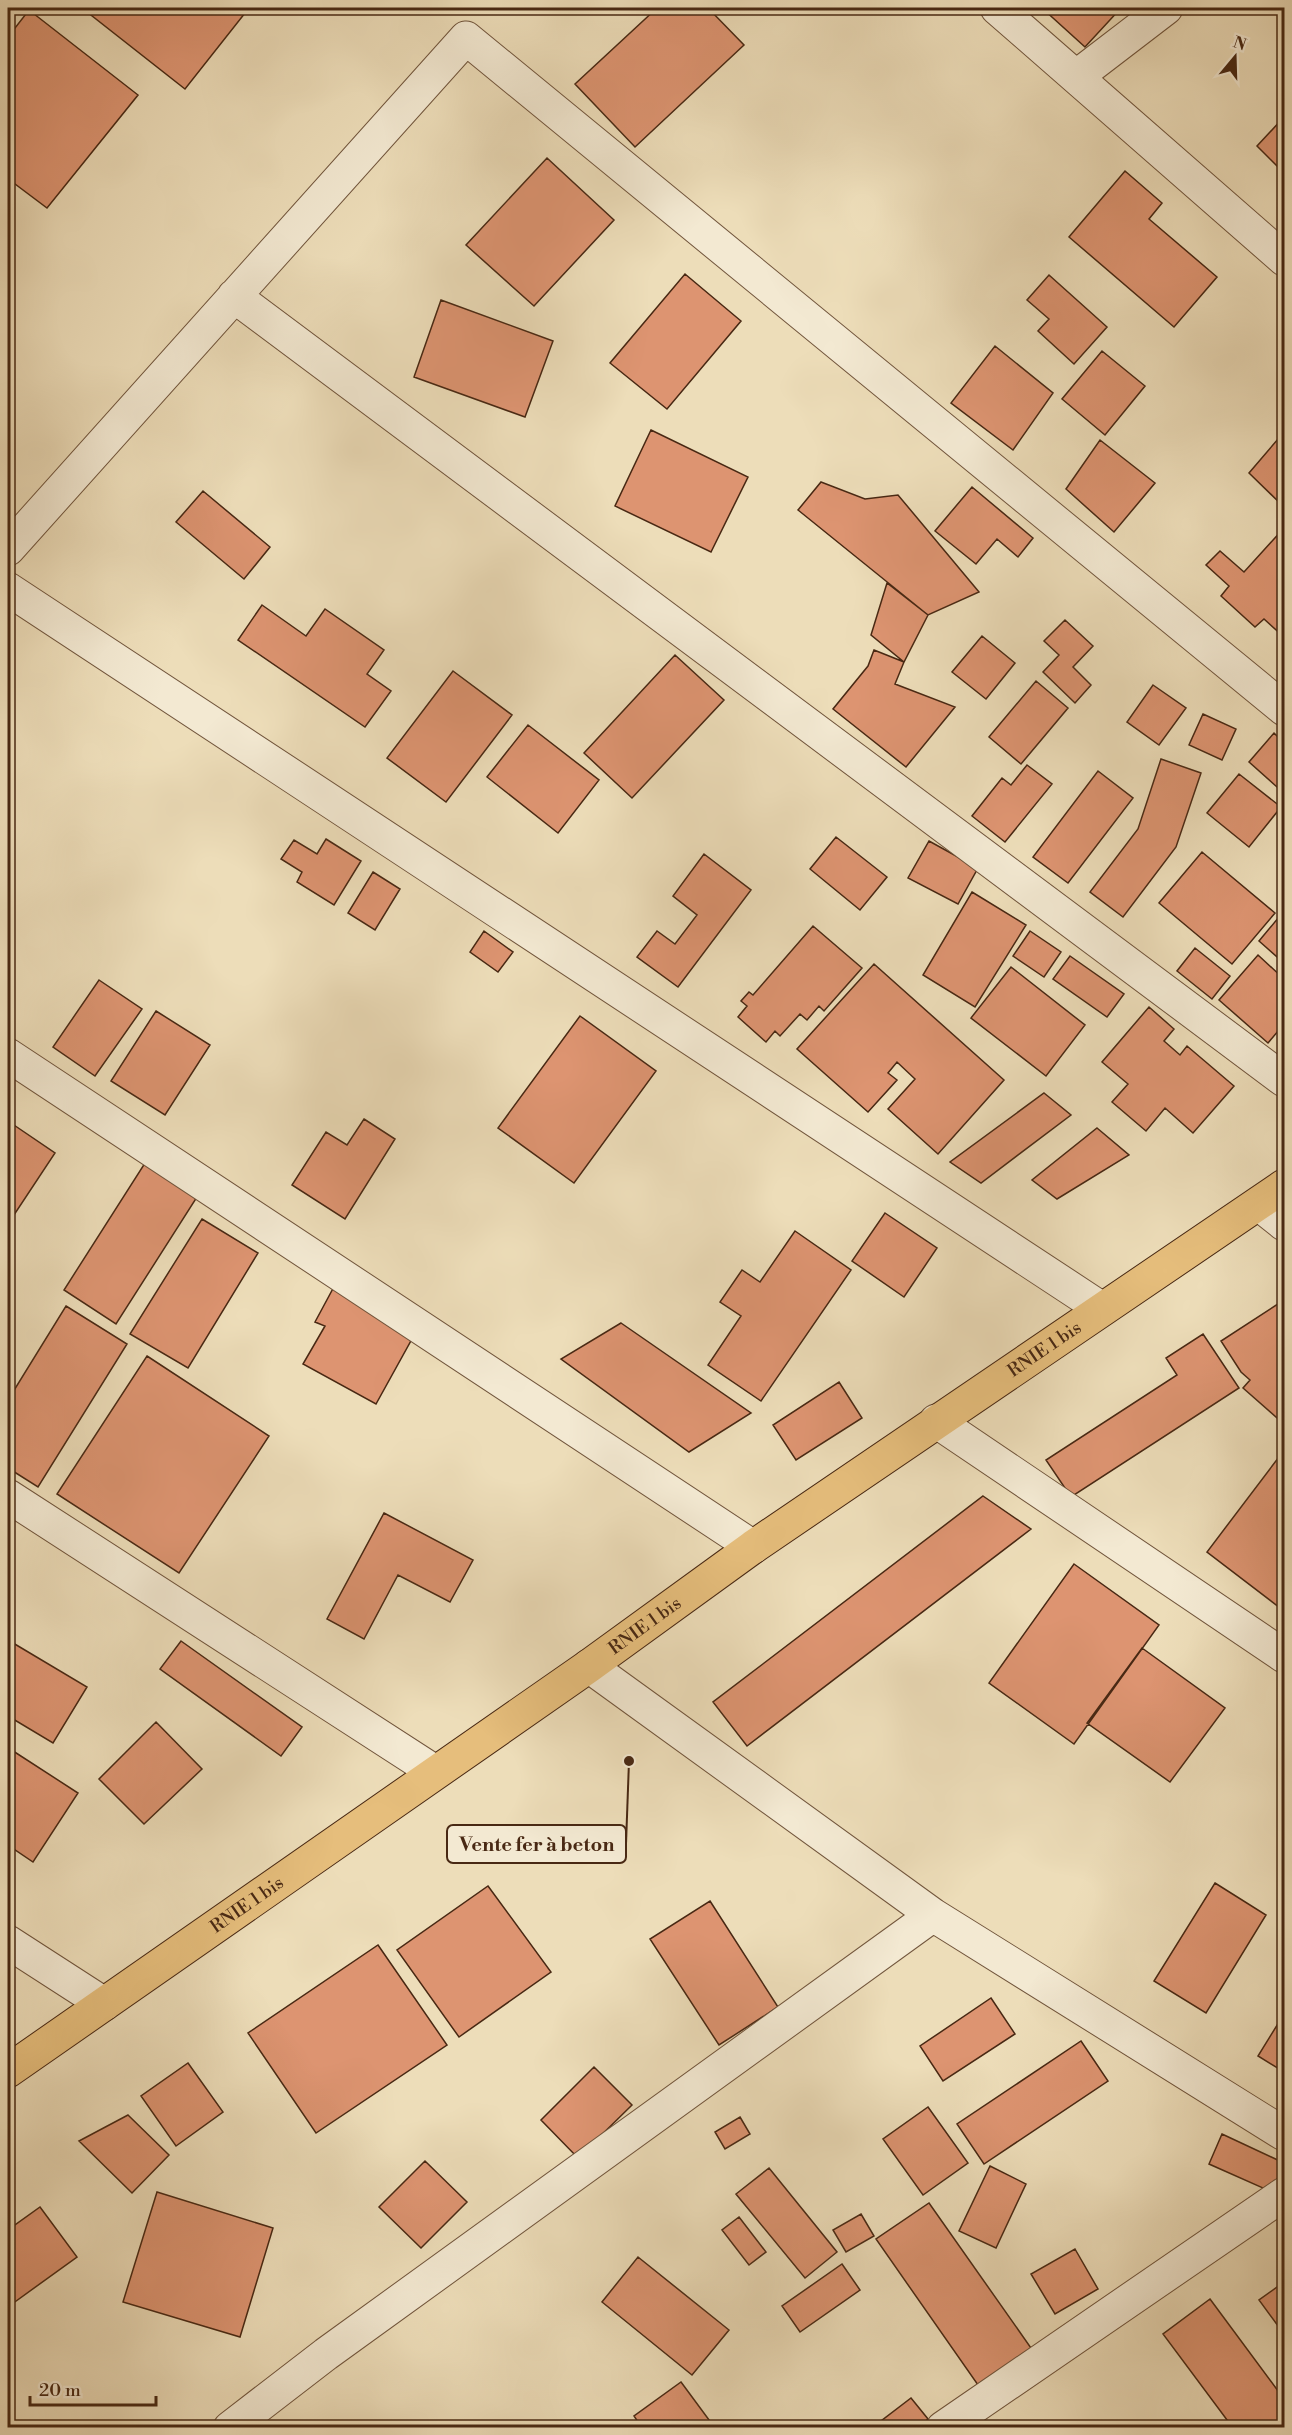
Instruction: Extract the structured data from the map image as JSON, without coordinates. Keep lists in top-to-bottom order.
{
  "streets": {
    "main road": ["RNIE 1 bis"]
  },
  "places": ["Vente fer à beton"],
  "scale_bar": "20 m",
  "north": "top"
}
